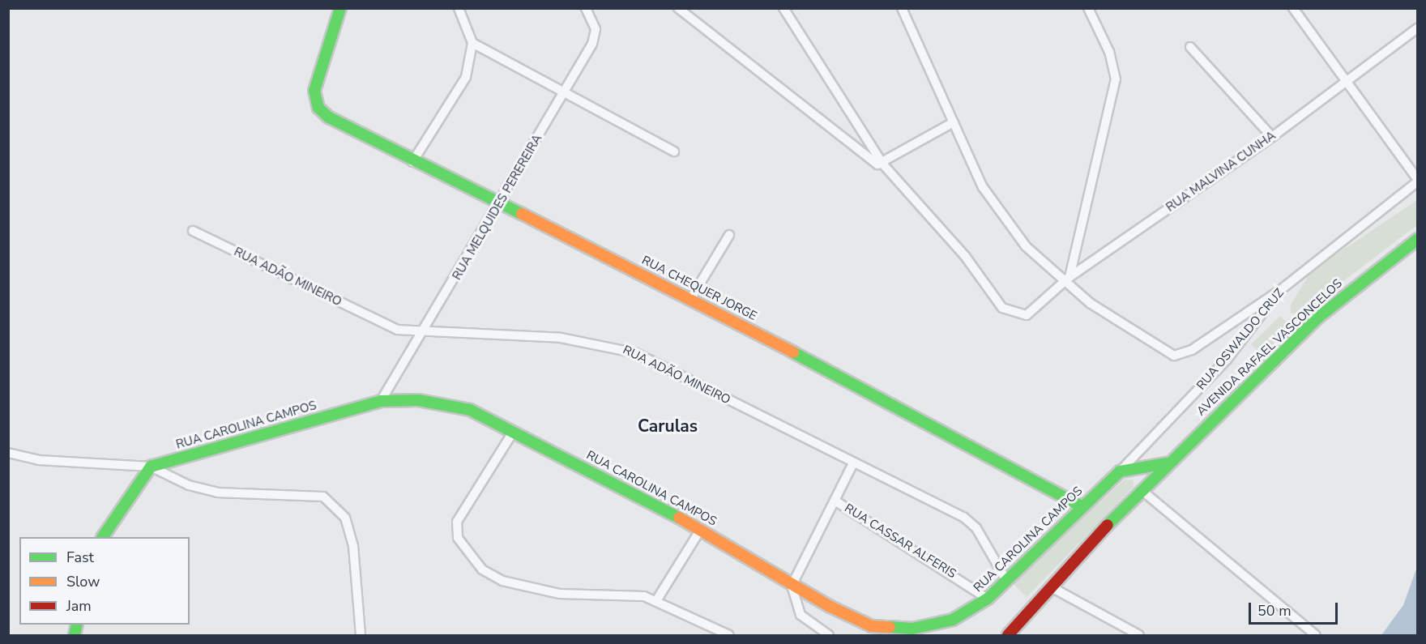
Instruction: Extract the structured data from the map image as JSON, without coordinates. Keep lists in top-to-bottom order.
{
  "streets": {
    "main road": ["RUA CHEQUER JORGE", "AVENIDA RAFAEL VASCONCELOS", "RUA CAROLINA CAMPOS"],
    "street": [
      "RUA MALVINA CUNHA",
      "RUA MELQUIDES PEREREIRA",
      "RUA ADÃO MINEIRO",
      "RUA OSWALDO CRUZ",
      "RUA CASSAR ALFERIS"
    ]
  },
  "crossings": [
    ["RUA MELQUIDES PEREREIRA", "RUA ADÃO MINEIRO"],
    ["RUA MELQUIDES PEREREIRA", "RUA CHEQUER JORGE"],
    ["RUA MELQUIDES PEREREIRA", "RUA CAROLINA CAMPOS"],
    ["RUA ADÃO MINEIRO", "RUA CAROLINA CAMPOS"],
    ["RUA CHEQUER JORGE", "RUA CAROLINA CAMPOS"],
    ["RUA OSWALDO CRUZ", "RUA CAROLINA CAMPOS"],
    ["RUA CAROLINA CAMPOS", "RUA CASSAR ALFERIS"]
  ],
  "districts": ["Carulas"],
  "legend": ["Fast", "Slow", "Jam"],
  "scale_bar": "50 m"
}
